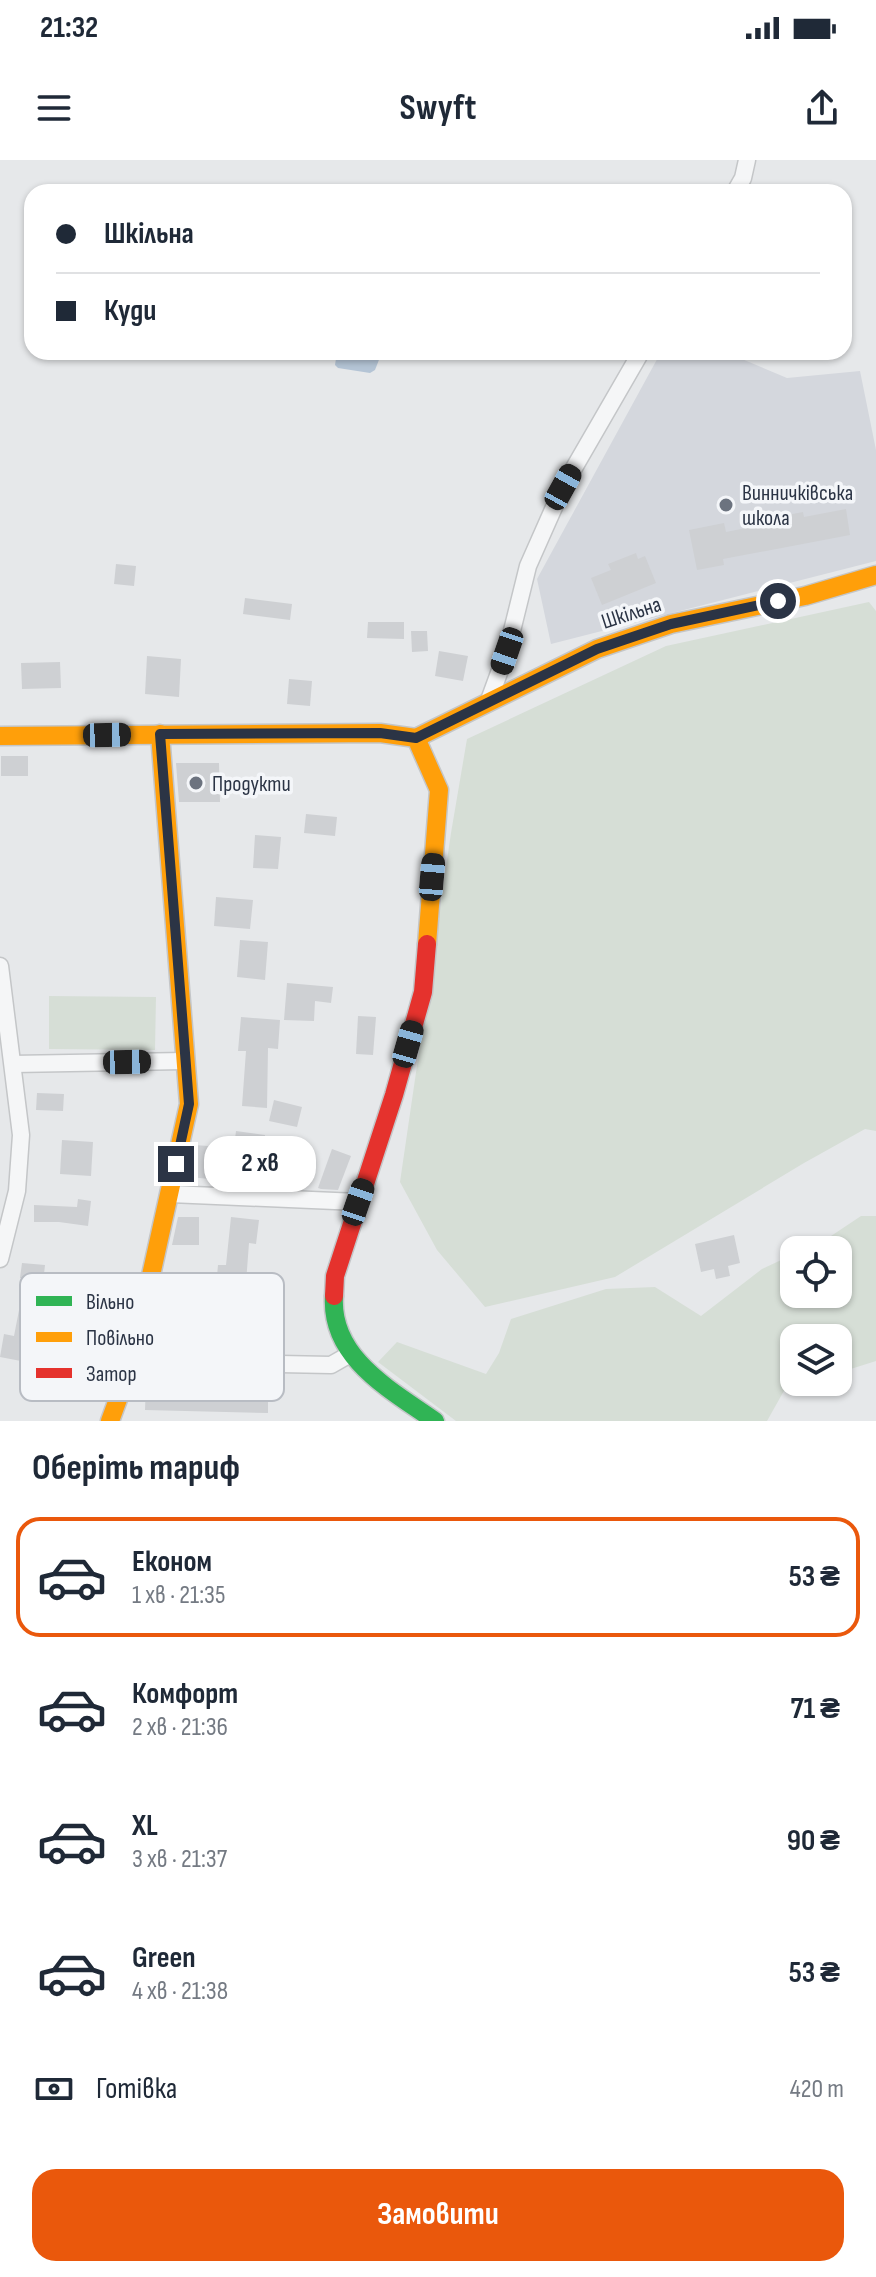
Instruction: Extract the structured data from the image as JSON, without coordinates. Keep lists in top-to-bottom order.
{
  "streets": {
    "street": ["Шкільна"]
  },
  "places": ["Винничківська школа", "Продукти"],
  "legend": ["Вільно", "Повільно", "Затор"],
  "page": {
    "status": "21:32",
    "header": "Swyft",
    "banner": ["Шкільна", "Куди"],
    "bubble": "2 хв",
    "heading": "Оберіть тариф",
    "list": [
      {
        "name": "Економ",
        "note": "1 хв · 21:35",
        "value": "53 ₴"
      },
      {
        "name": "Комфорт",
        "note": "2 хв · 21:36",
        "value": "71 ₴"
      },
      {
        "name": "XL",
        "note": "3 хв · 21:37",
        "value": "90 ₴"
      },
      {
        "name": "Green",
        "note": "4 хв · 21:38",
        "value": "53 ₴"
      }
    ],
    "pay": ["Готівка", "420 m"],
    "buttons": "Замовити"
  }
}
